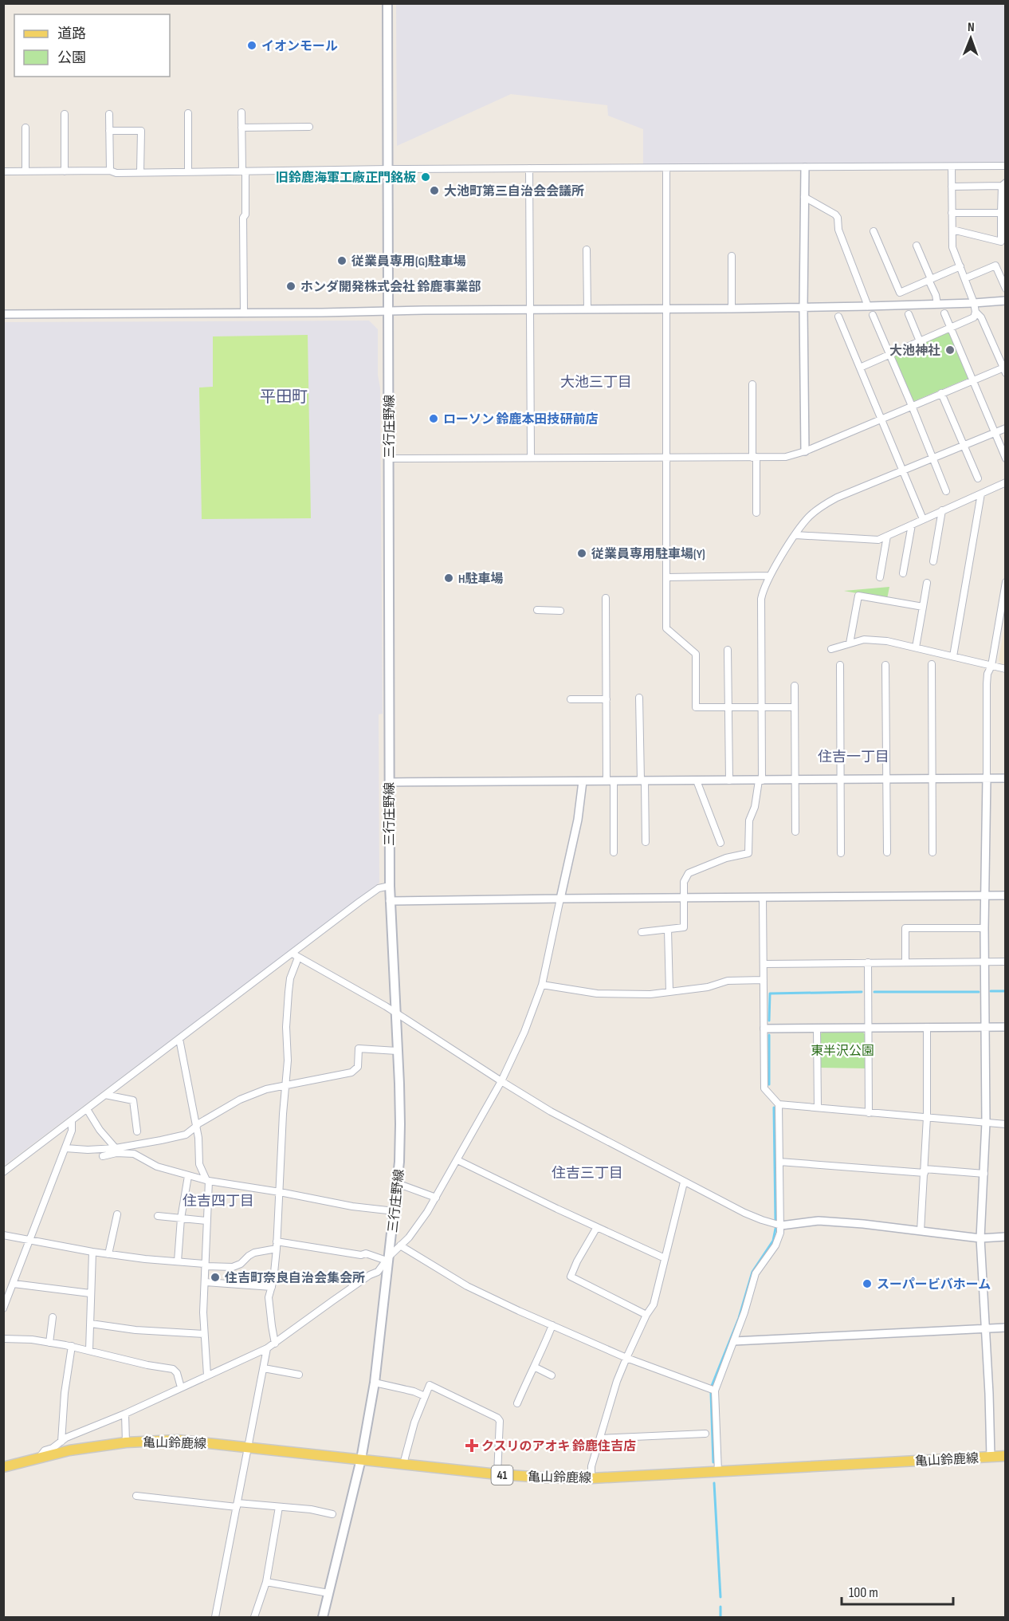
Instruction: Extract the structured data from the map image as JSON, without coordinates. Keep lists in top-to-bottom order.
{
  "streets": {
    "main road": ["三行庄野線", "亀山鈴鹿線", "41"]
  },
  "crossings": [
    ["三行庄野線", "亀山鈴鹿線"]
  ],
  "districts": [
    "大池三丁目",
    "平田町",
    "住吉一丁目",
    "住吉三丁目",
    "住吉四丁目"
  ],
  "parks": ["東半沢公園"],
  "places": {
    "other": [
      "イオンモール",
      "旧鈴鹿海軍工廠正門銘板",
      "大池町第三自治会会議所",
      "従業員専用(G)駐車場",
      "ホンダ開発株式会社 鈴鹿事業部",
      "大池神社",
      "ローソン 鈴鹿本田技研前店",
      "従業員専用駐車場(Y)",
      "H駐車場",
      "住吉町奈良自治会集会所",
      "スーパービバホーム"
    ],
    "health": ["クスリのアオキ 鈴鹿住吉店"]
  },
  "legend": ["道路", "公園"],
  "scale_bar": "100 m",
  "north": "top"
}
